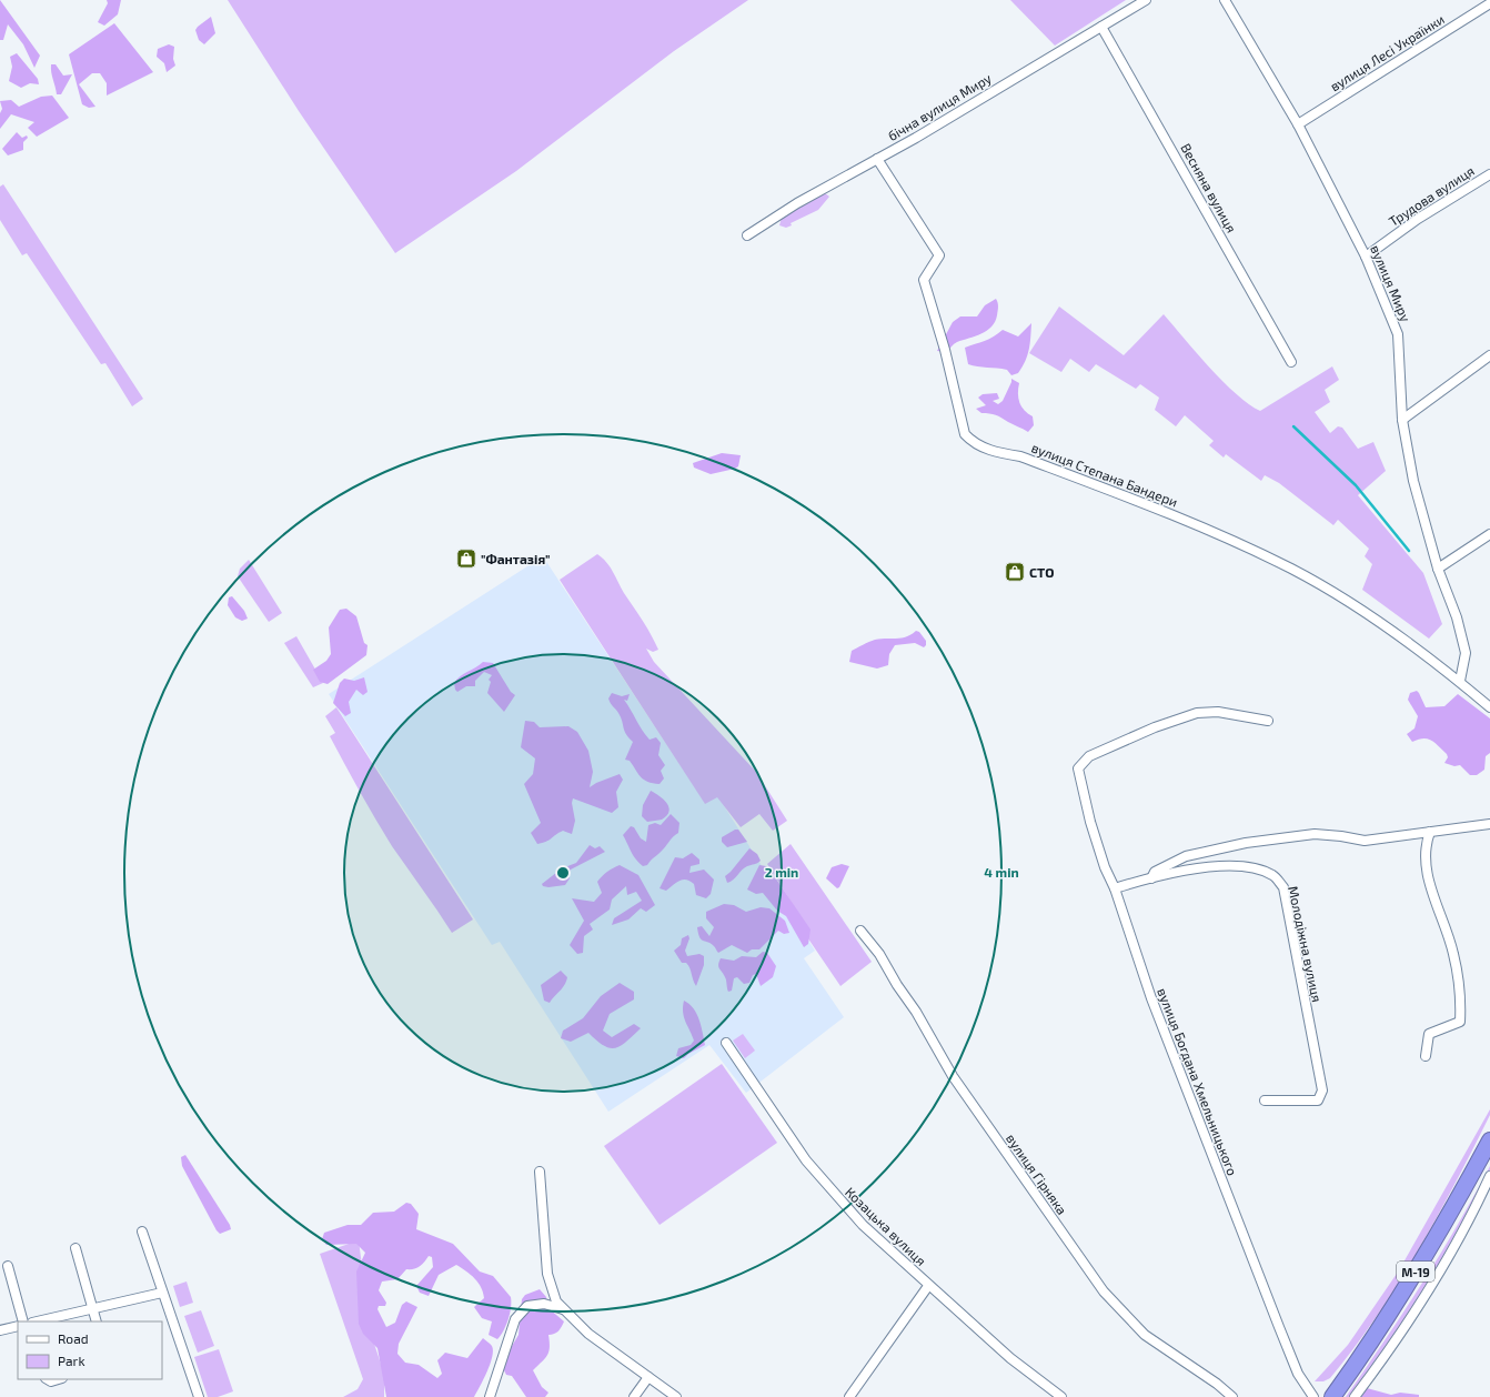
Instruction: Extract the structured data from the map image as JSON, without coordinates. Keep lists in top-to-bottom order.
{
  "streets": {
    "highway": ["М-19"],
    "street": [
      "вулиця Лесі Українки",
      "бічна вулиця Миру",
      "Весняна вулиця",
      "Трудова вулиця",
      "вулиця Миру",
      "вулиця Степана Бандери",
      "Молодіжна вулиця",
      "вулиця Богдана Хмельницького",
      "вулиця Гірняка",
      "Козацька вулиця"
    ]
  },
  "crossings": [
    ["вулиця Лесі Українки", "вулиця Миру"],
    ["бічна вулиця Миру", "Весняна вулиця"],
    ["бічна вулиця Миру", "вулиця Степана Бандери"],
    ["Трудова вулиця", "вулиця Миру"],
    ["вулиця Миру", "вулиця Степана Бандери"],
    ["Молодіжна вулиця", "вулиця Богдана Хмельницького"]
  ],
  "places": {
    "shop": ["\"Фантазія\"", "СТО"]
  },
  "legend": ["Road", "Park"],
  "rings": ["2 min", "4 min"]
}
